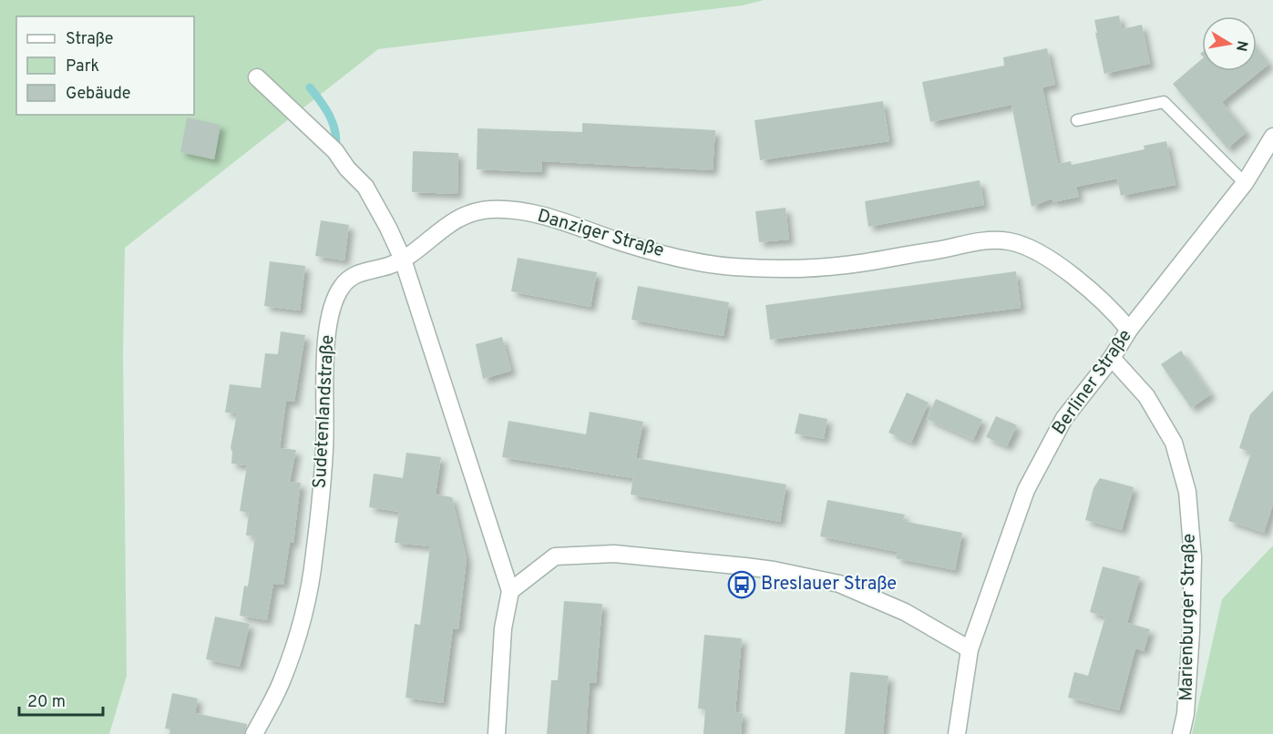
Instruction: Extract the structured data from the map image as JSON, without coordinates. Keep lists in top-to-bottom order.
{
  "streets": {
    "street": [
      "Danziger Straße",
      "Berliner Straße",
      "Sudetenlandstraße",
      "Marienburger Straße"
    ]
  },
  "crossings": [
    ["Danziger Straße", "Berliner Straße"],
    ["Danziger Straße", "Sudetenlandstraße"],
    ["Berliner Straße", "Marienburger Straße"]
  ],
  "places": {
    "bus stop": ["Breslauer Straße"]
  },
  "legend": ["Straße", "Park", "Gebäude"],
  "scale_bar": "20 m",
  "north": "right"
}
